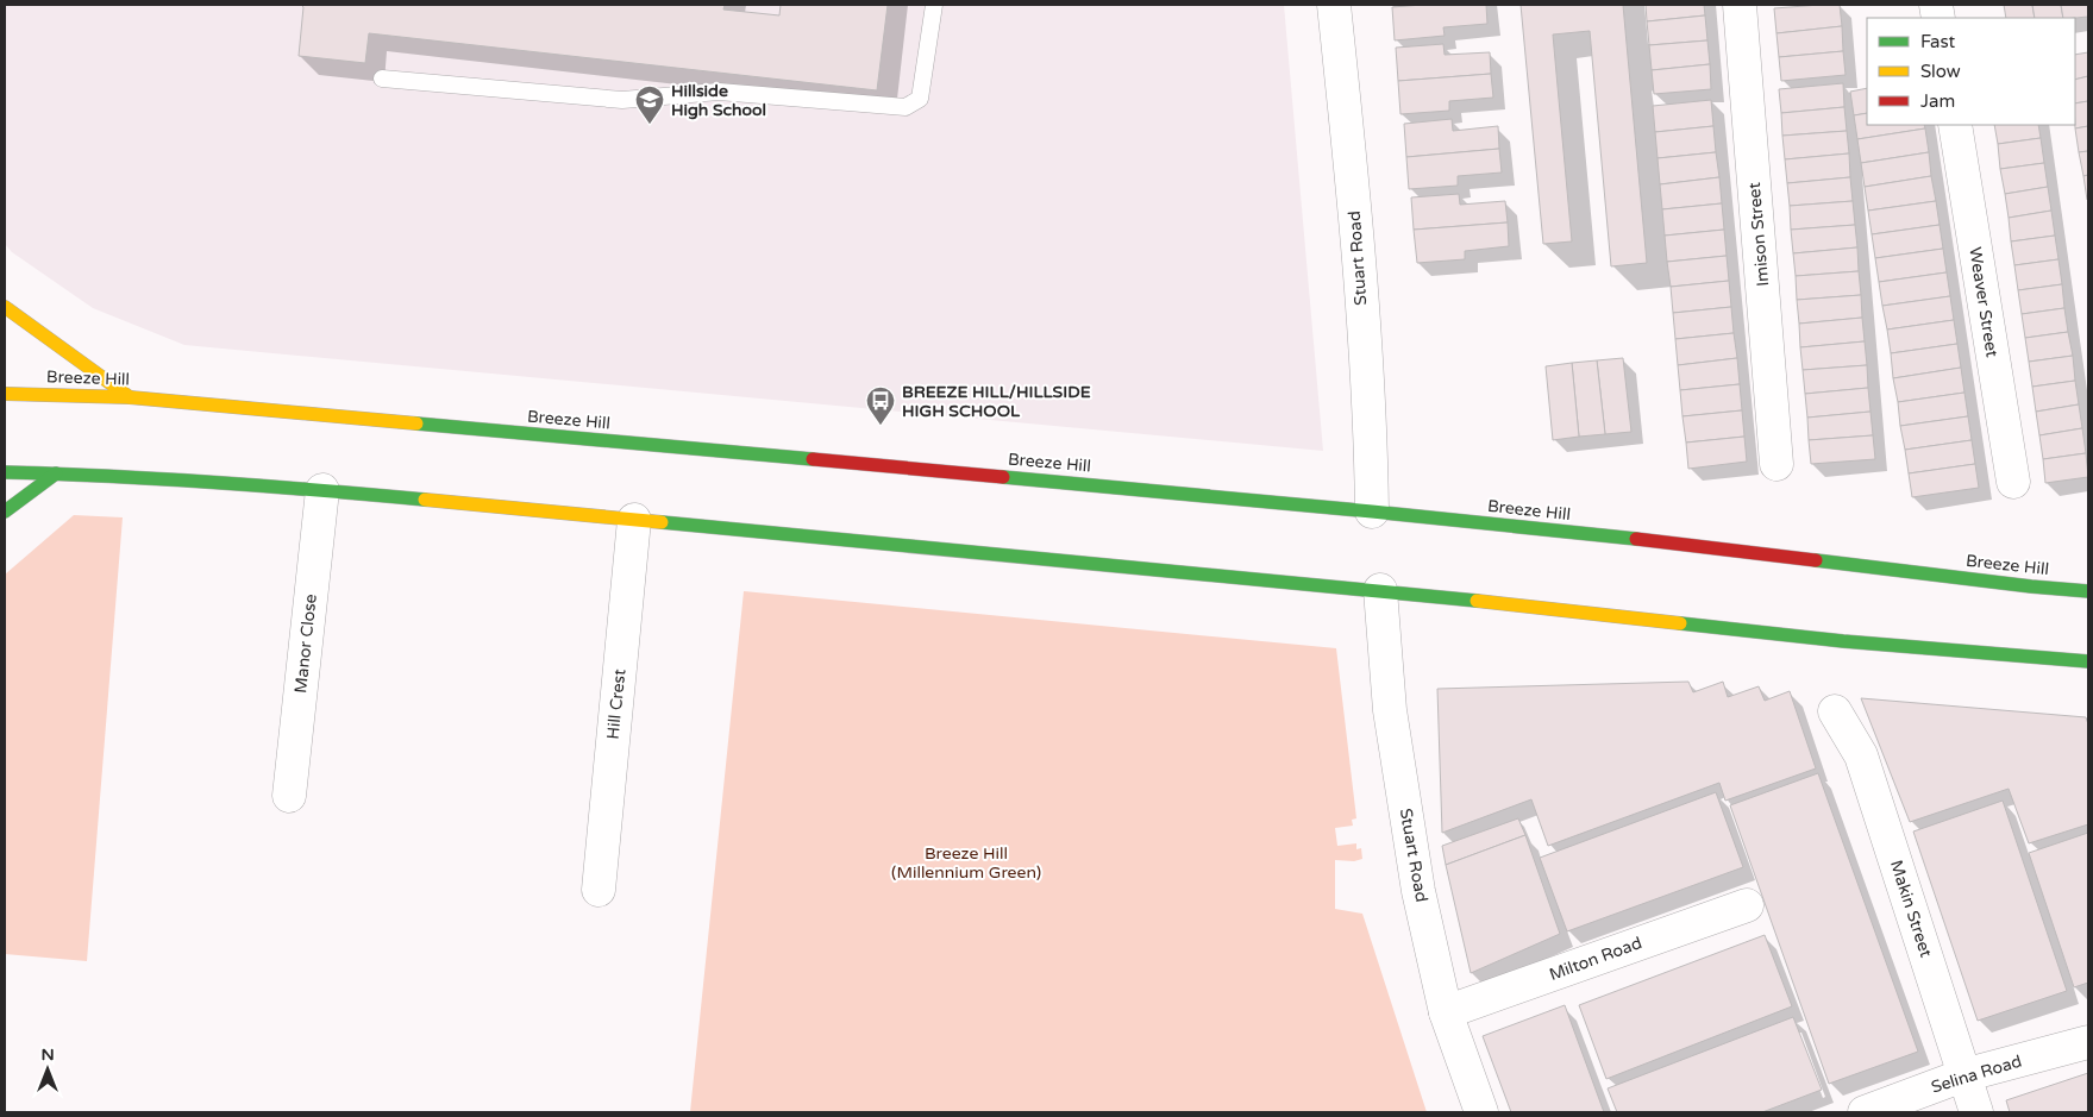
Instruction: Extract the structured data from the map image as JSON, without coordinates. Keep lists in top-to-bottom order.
{
  "streets": {
    "main road": ["Breeze Hill"],
    "street": [
      "Imison Street",
      "Stuart Road",
      "Weaver Street",
      "Manor Close",
      "Hill Crest",
      "Makin Street",
      "Milton Road",
      "Selina Road"
    ]
  },
  "crossings": [
    ["Stuart Road", "Breeze Hill"],
    ["Stuart Road", "Milton Road"],
    ["Makin Street", "Selina Road"]
  ],
  "parks": ["Breeze Hill (Millennium Green)"],
  "places": {
    "school or university": ["Hillside High School"],
    "bus stop": ["BREEZE HILL/HILLSIDE HIGH SCHOOL"]
  },
  "legend": ["Fast", "Slow", "Jam"],
  "north": "top"
}
